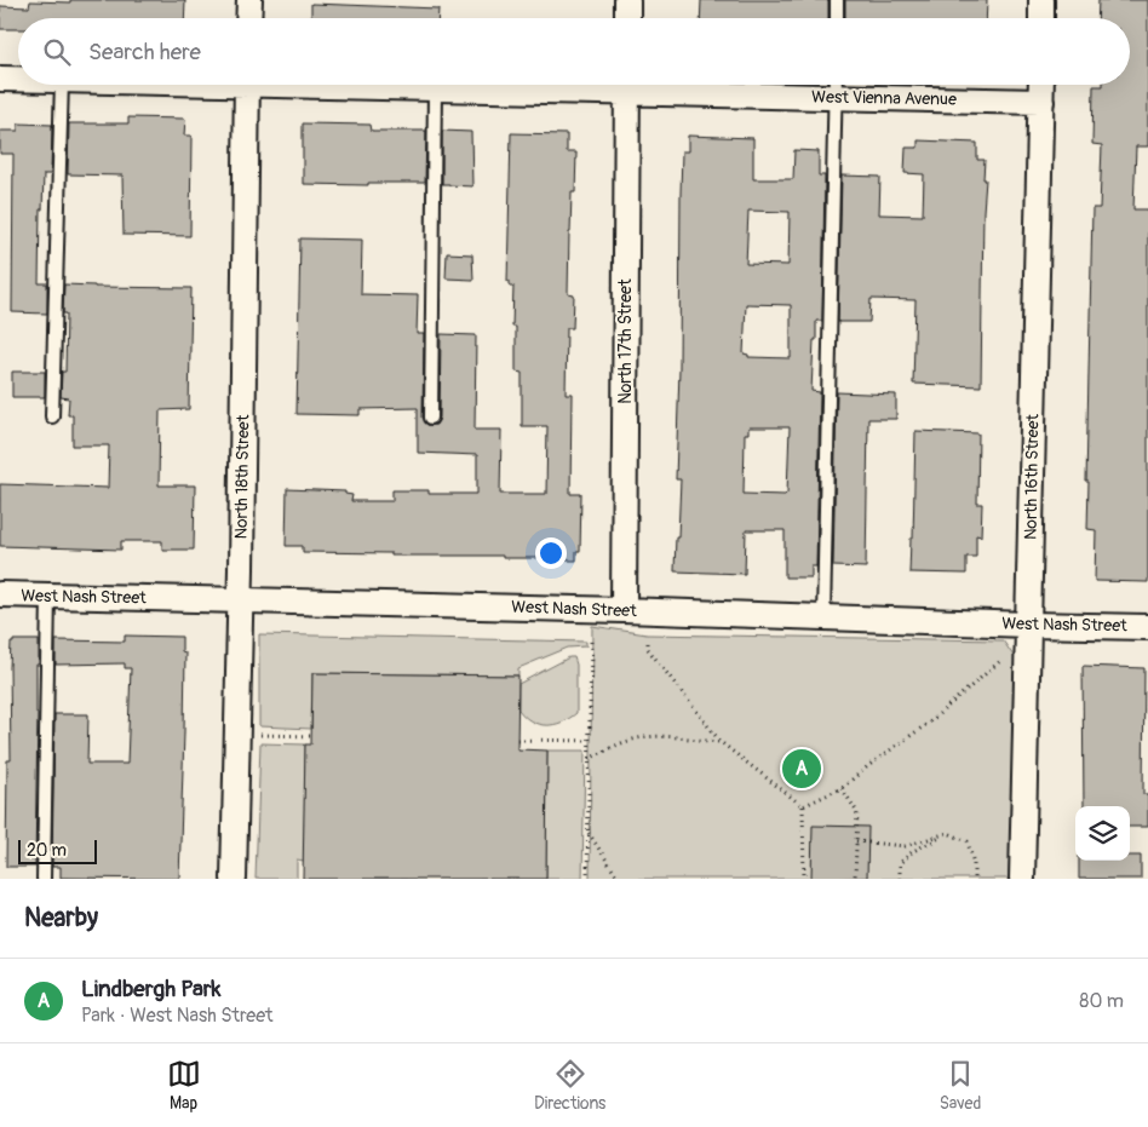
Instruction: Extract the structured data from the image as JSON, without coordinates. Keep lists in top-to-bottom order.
{
  "streets": {
    "street": [
      "West Vienna Avenue",
      "North 17th Street",
      "North 18th Street",
      "North 16th Street",
      "West Nash Street"
    ]
  },
  "crossings": [
    ["West Vienna Avenue", "North 16th Street"],
    ["North 17th Street", "West Nash Street"],
    ["North 18th Street", "West Nash Street"],
    ["North 16th Street", "West Nash Street"]
  ],
  "scale_bar": "20 m",
  "page": {
    "search": "Search here",
    "pins": "A",
    "scale": "20 m",
    "heading": "Nearby",
    "list": [
      {
        "mark": "A",
        "name": "Lindbergh Park",
        "note": "Park · West Nash Street",
        "value": "80 m"
      }
    ],
    "nav": ["Map", "Directions", "Saved"]
  }
}
